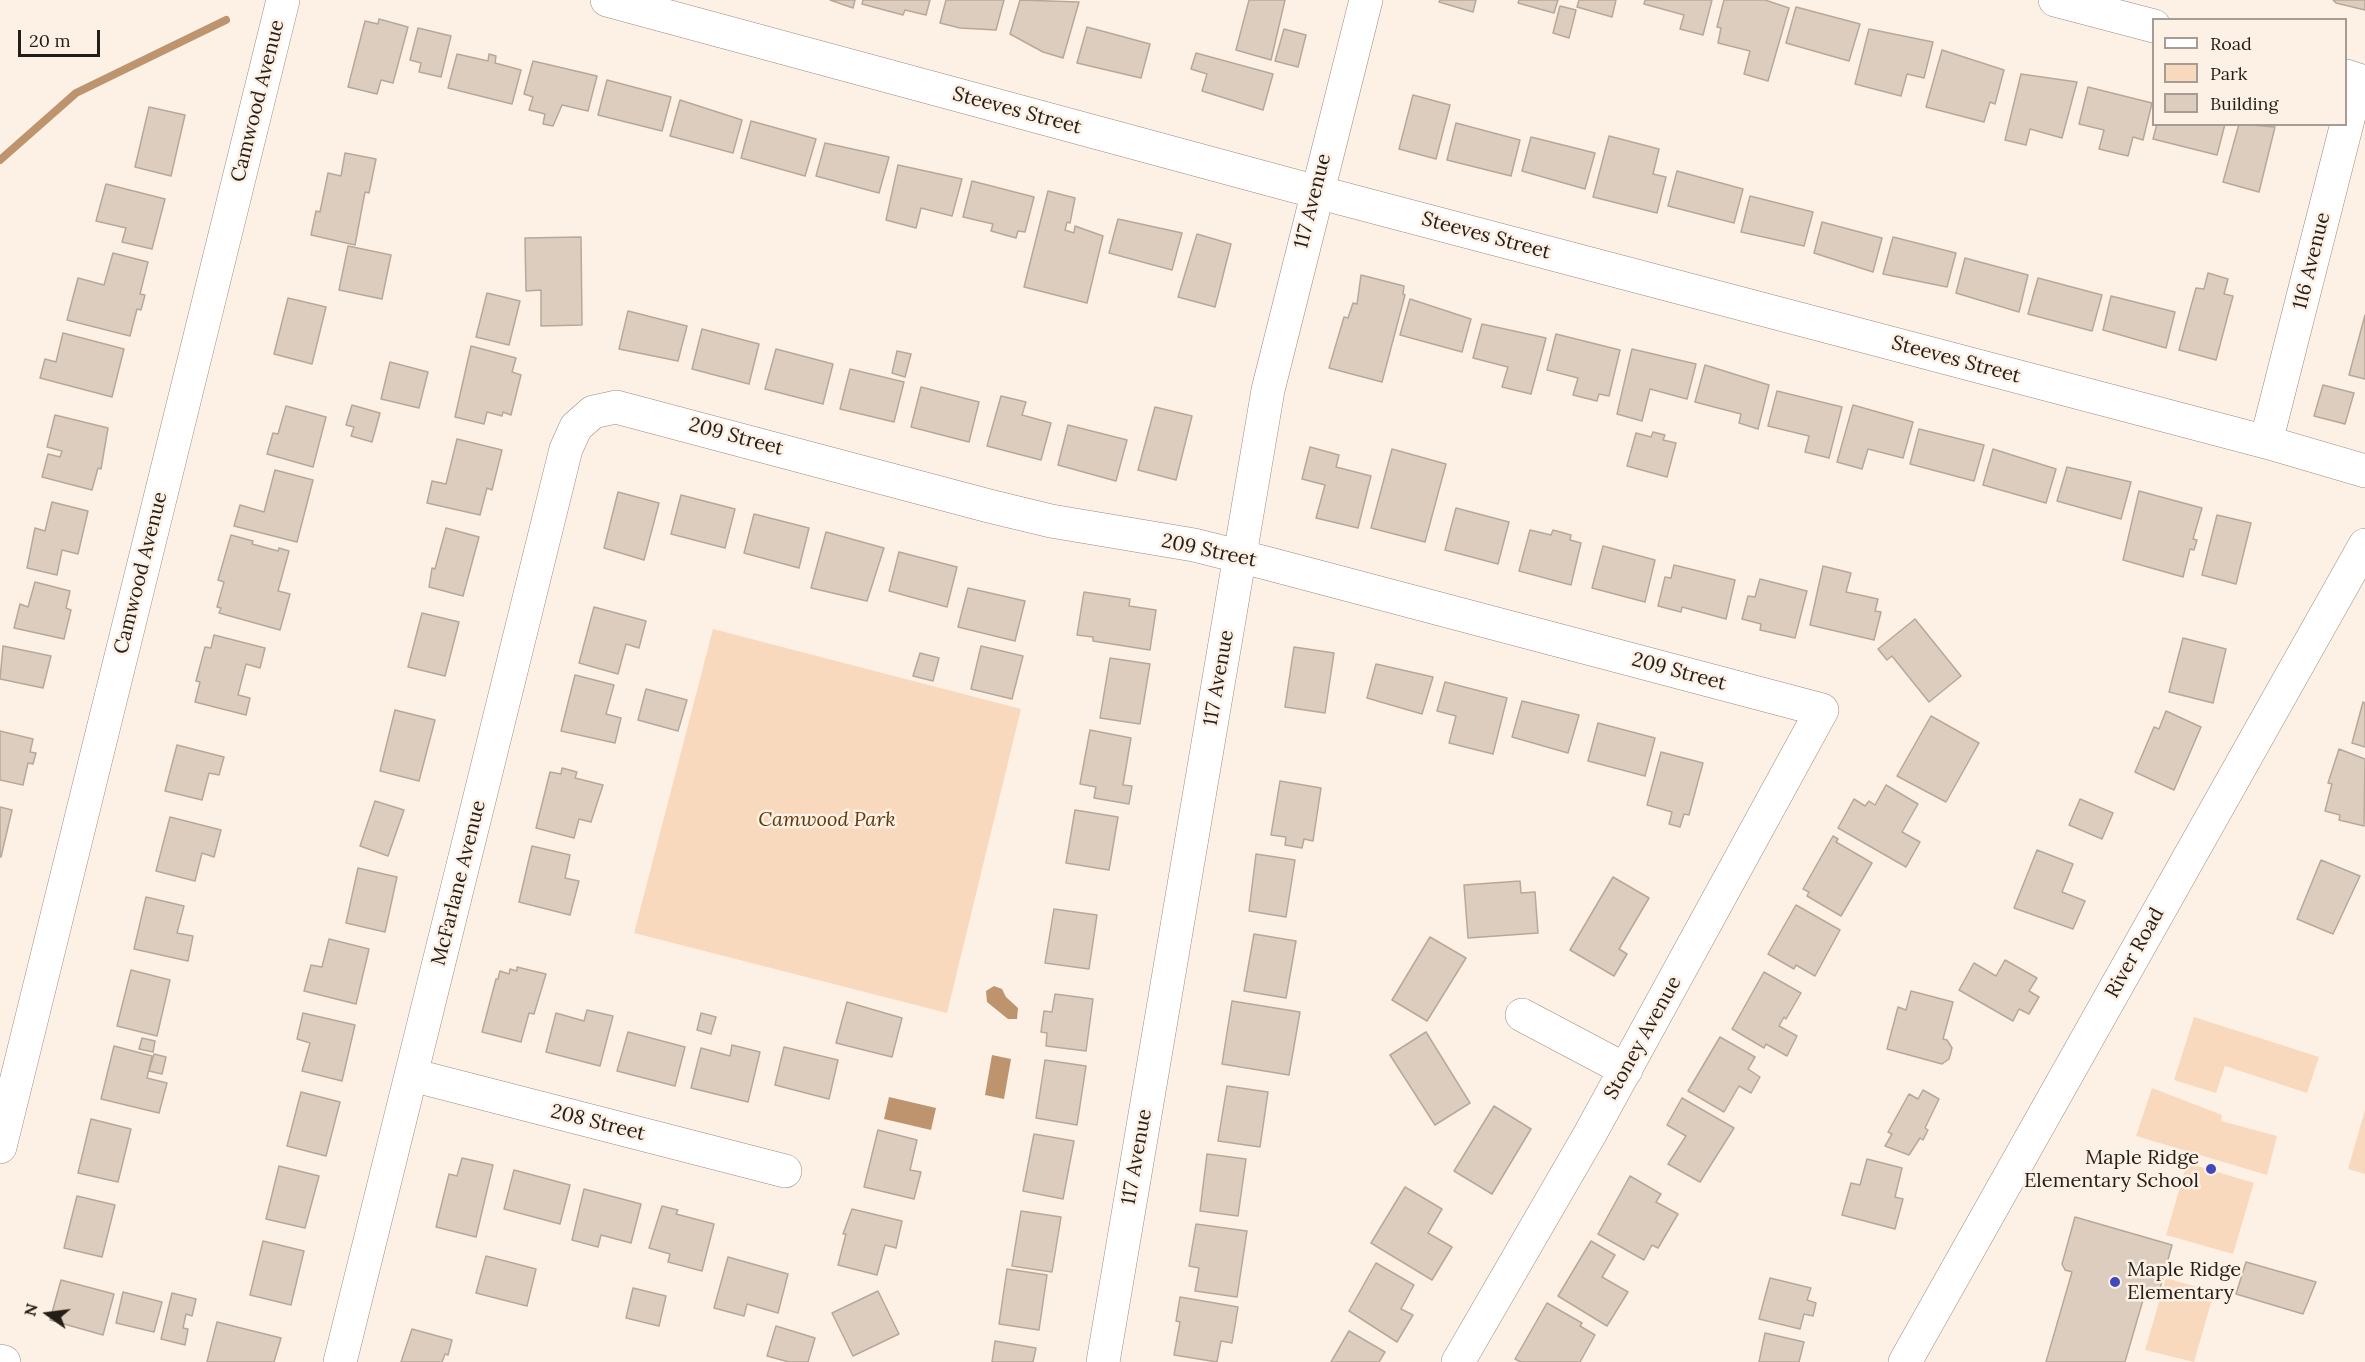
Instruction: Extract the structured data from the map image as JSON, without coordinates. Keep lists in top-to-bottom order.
{
  "streets": {
    "street": [
      "Camwood Avenue",
      "Steeves Street",
      "117 Avenue",
      "116 Avenue",
      "209 Street",
      "McFarlane Avenue",
      "River Road",
      "Stoney Avenue",
      "208 Street"
    ]
  },
  "crossings": [
    ["Steeves Street", "117 Avenue"],
    ["Steeves Street", "116 Avenue"],
    ["117 Avenue", "209 Street"],
    ["209 Street", "McFarlane Avenue"],
    ["209 Street", "Stoney Avenue"],
    ["McFarlane Avenue", "208 Street"]
  ],
  "parks": ["Camwood Park"],
  "places": ["Maple Ridge Elementary School", "Maple Ridge Elementary"],
  "legend": ["Road", "Park", "Building"],
  "scale_bar": "20 m",
  "north": "left"
}
